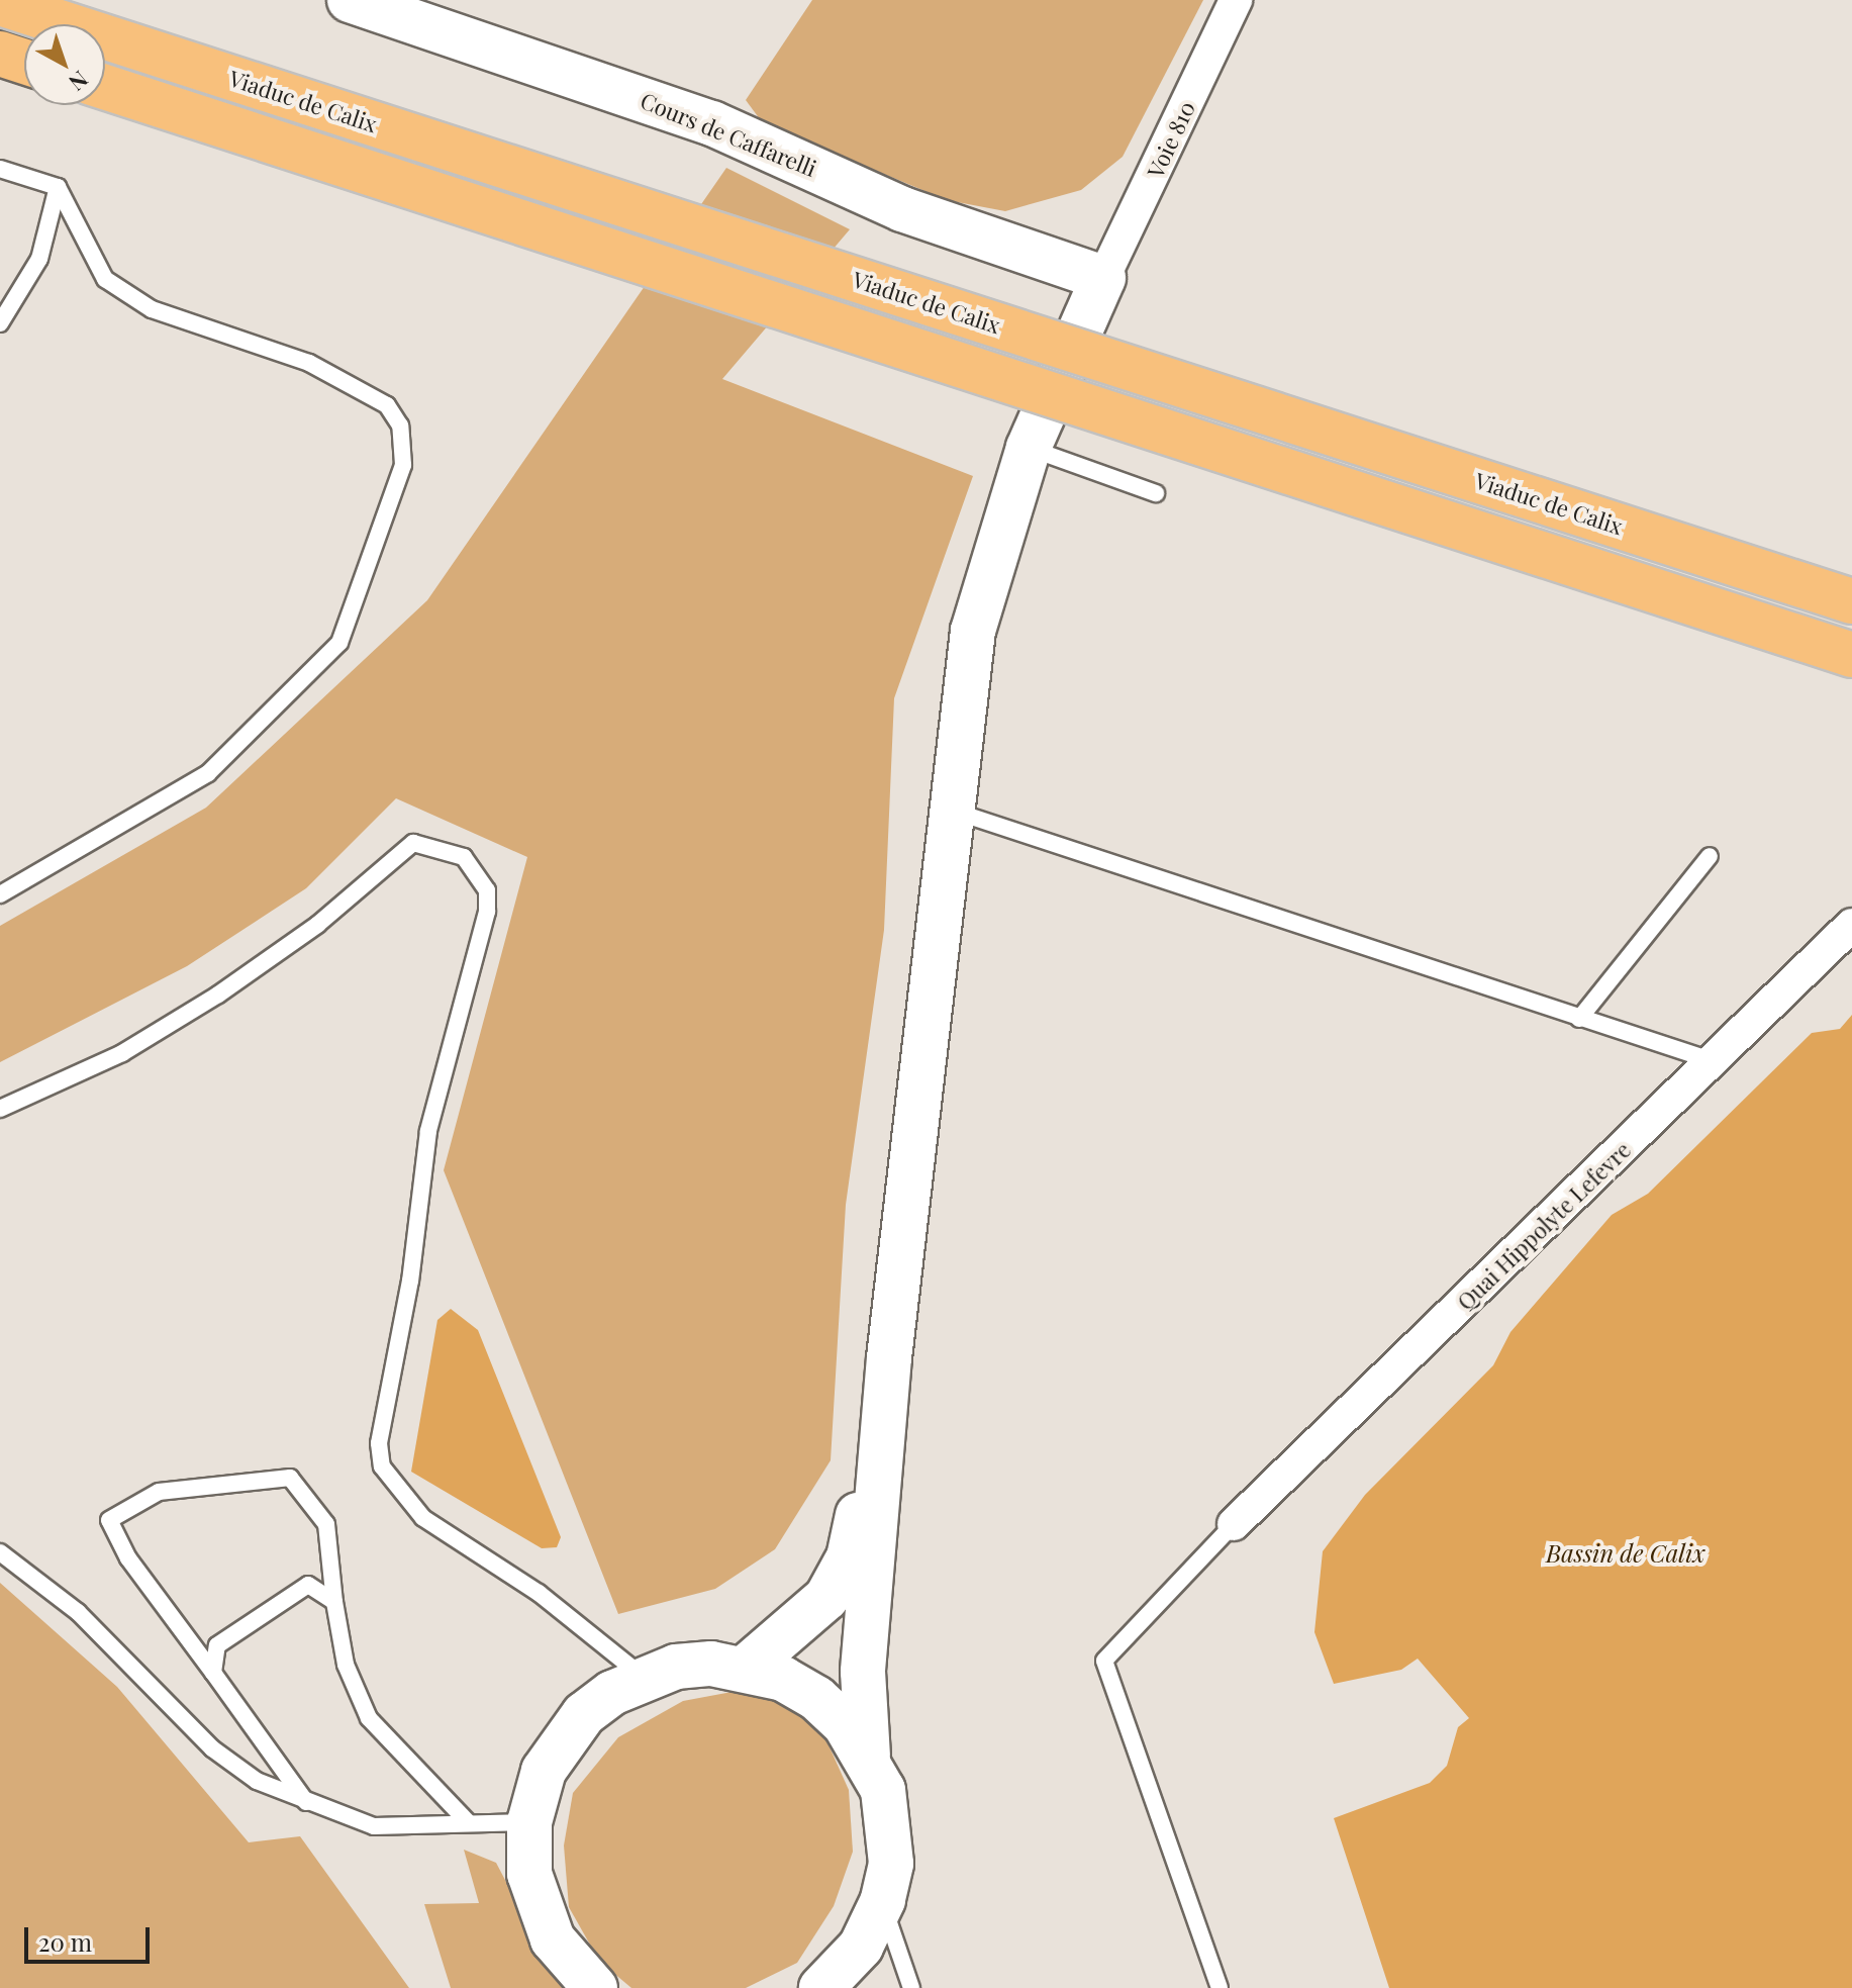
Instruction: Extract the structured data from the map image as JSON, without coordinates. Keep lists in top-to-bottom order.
{
  "streets": {
    "highway": ["Viaduc de Calix"],
    "street": ["Cours de Caffarelli", "Voie 810", "Quai Hippolyte Lefevre"]
  },
  "crossings": [
    ["Cours de Caffarelli", "Voie 810"]
  ],
  "water": ["Bassin de Calix"],
  "scale_bar": "20 m",
  "north": "bottom right"
}
